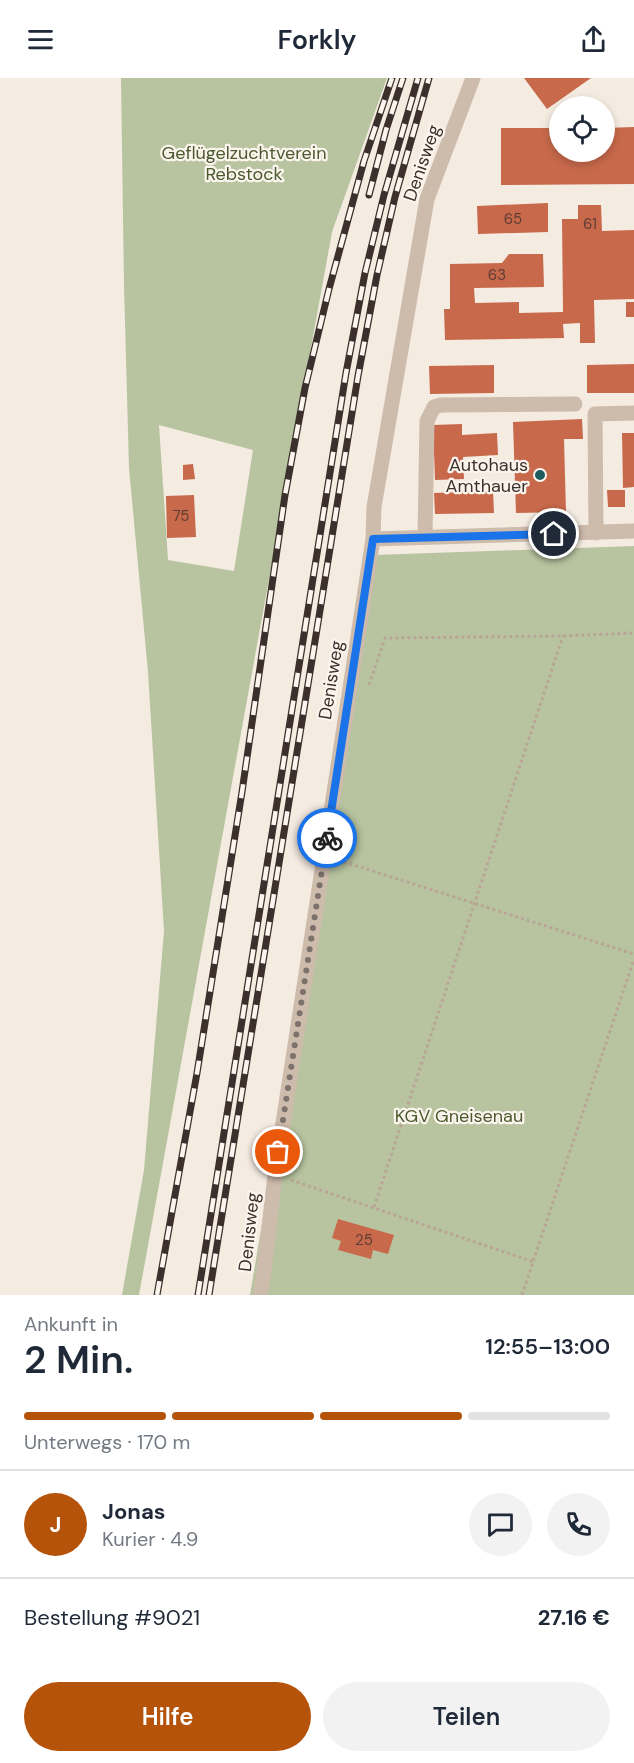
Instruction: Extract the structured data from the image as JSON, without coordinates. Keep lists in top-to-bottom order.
{
  "streets": {
    "street": ["Denisweg"]
  },
  "parks": ["Geflügelzuchtverein Rebstock", "KGV Gneisenau"],
  "places": ["Autohaus Amthauer"],
  "house_numbers": [
    "65",
    "61",
    "63",
    "75",
    "25"
  ],
  "page": {
    "header": "Forkly",
    "heading": ["2 Min.", "Ankunft in", "12:55–13:00"],
    "panel": [
      "Jonas",
      "Kurier · 4.9",
      "Bestellung #9021",
      "27.16 €"
    ],
    "bar": "Unterwegs · 170 m",
    "round": "J",
    "buttons": ["Hilfe", "Teilen"]
  }
}
